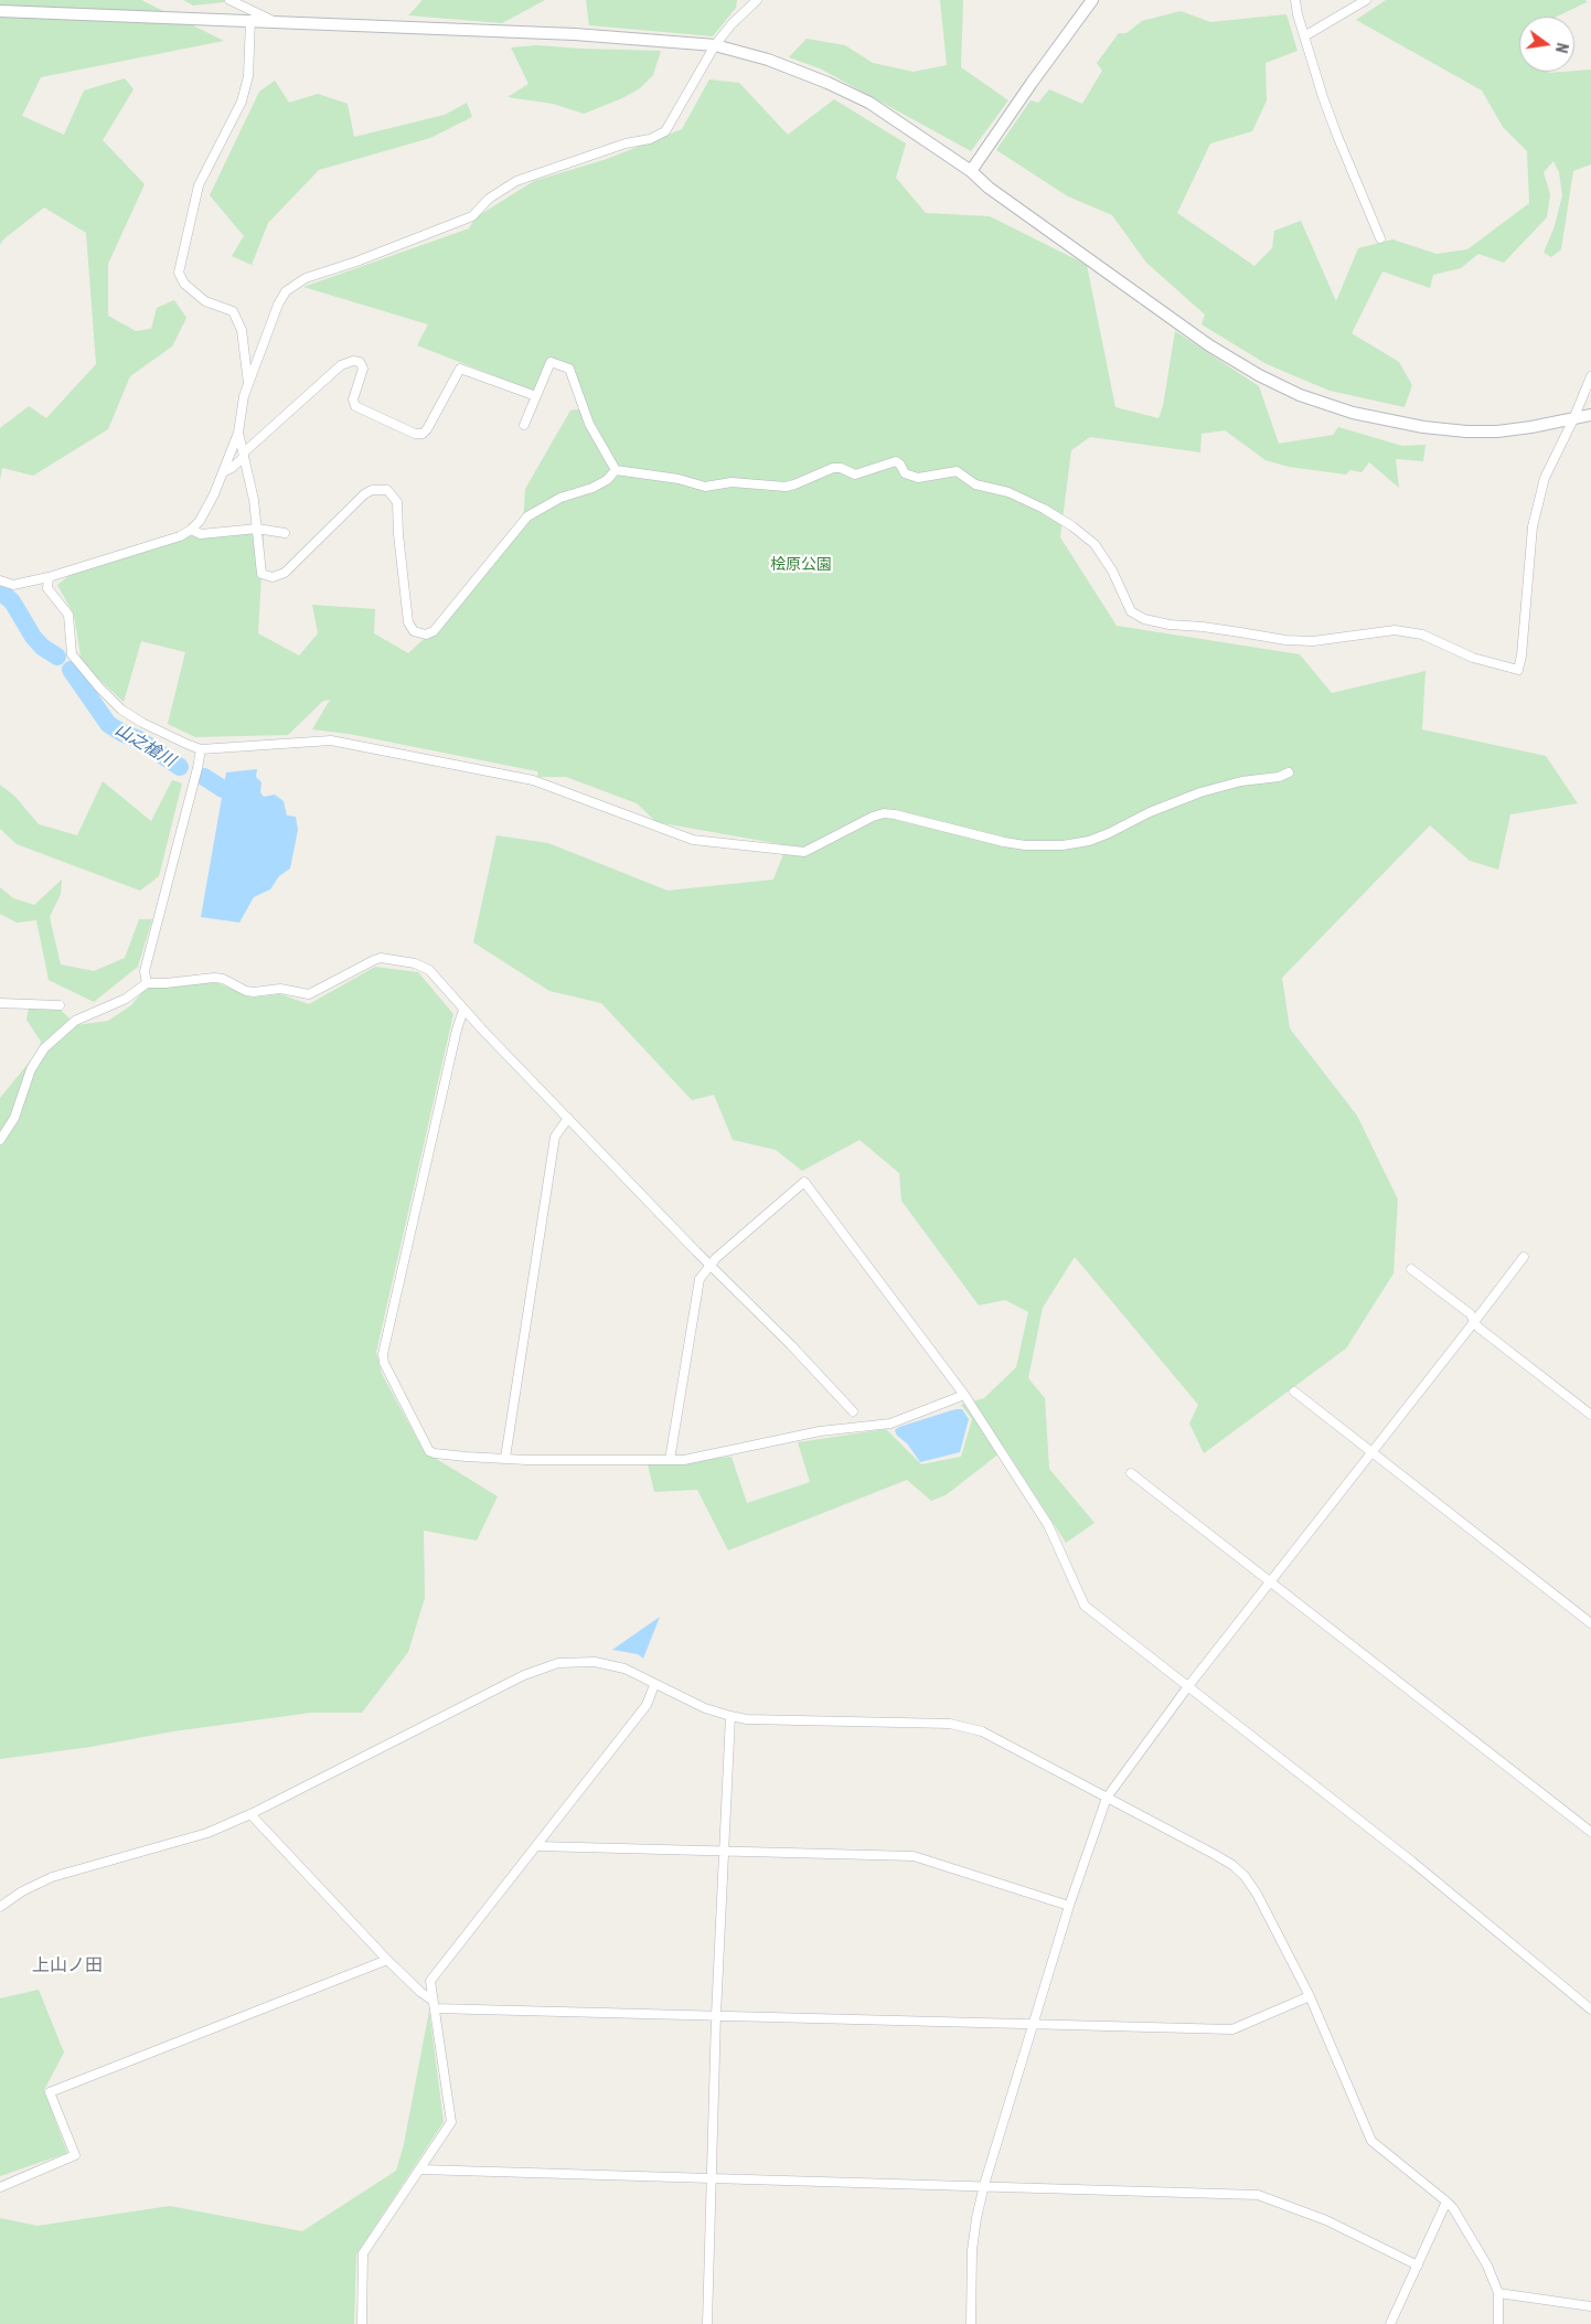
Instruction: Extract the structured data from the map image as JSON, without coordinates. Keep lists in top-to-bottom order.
{
  "districts": ["上山ノ田"],
  "water": ["山之槍川"],
  "parks": ["桧原公園"],
  "north": "right"
}
